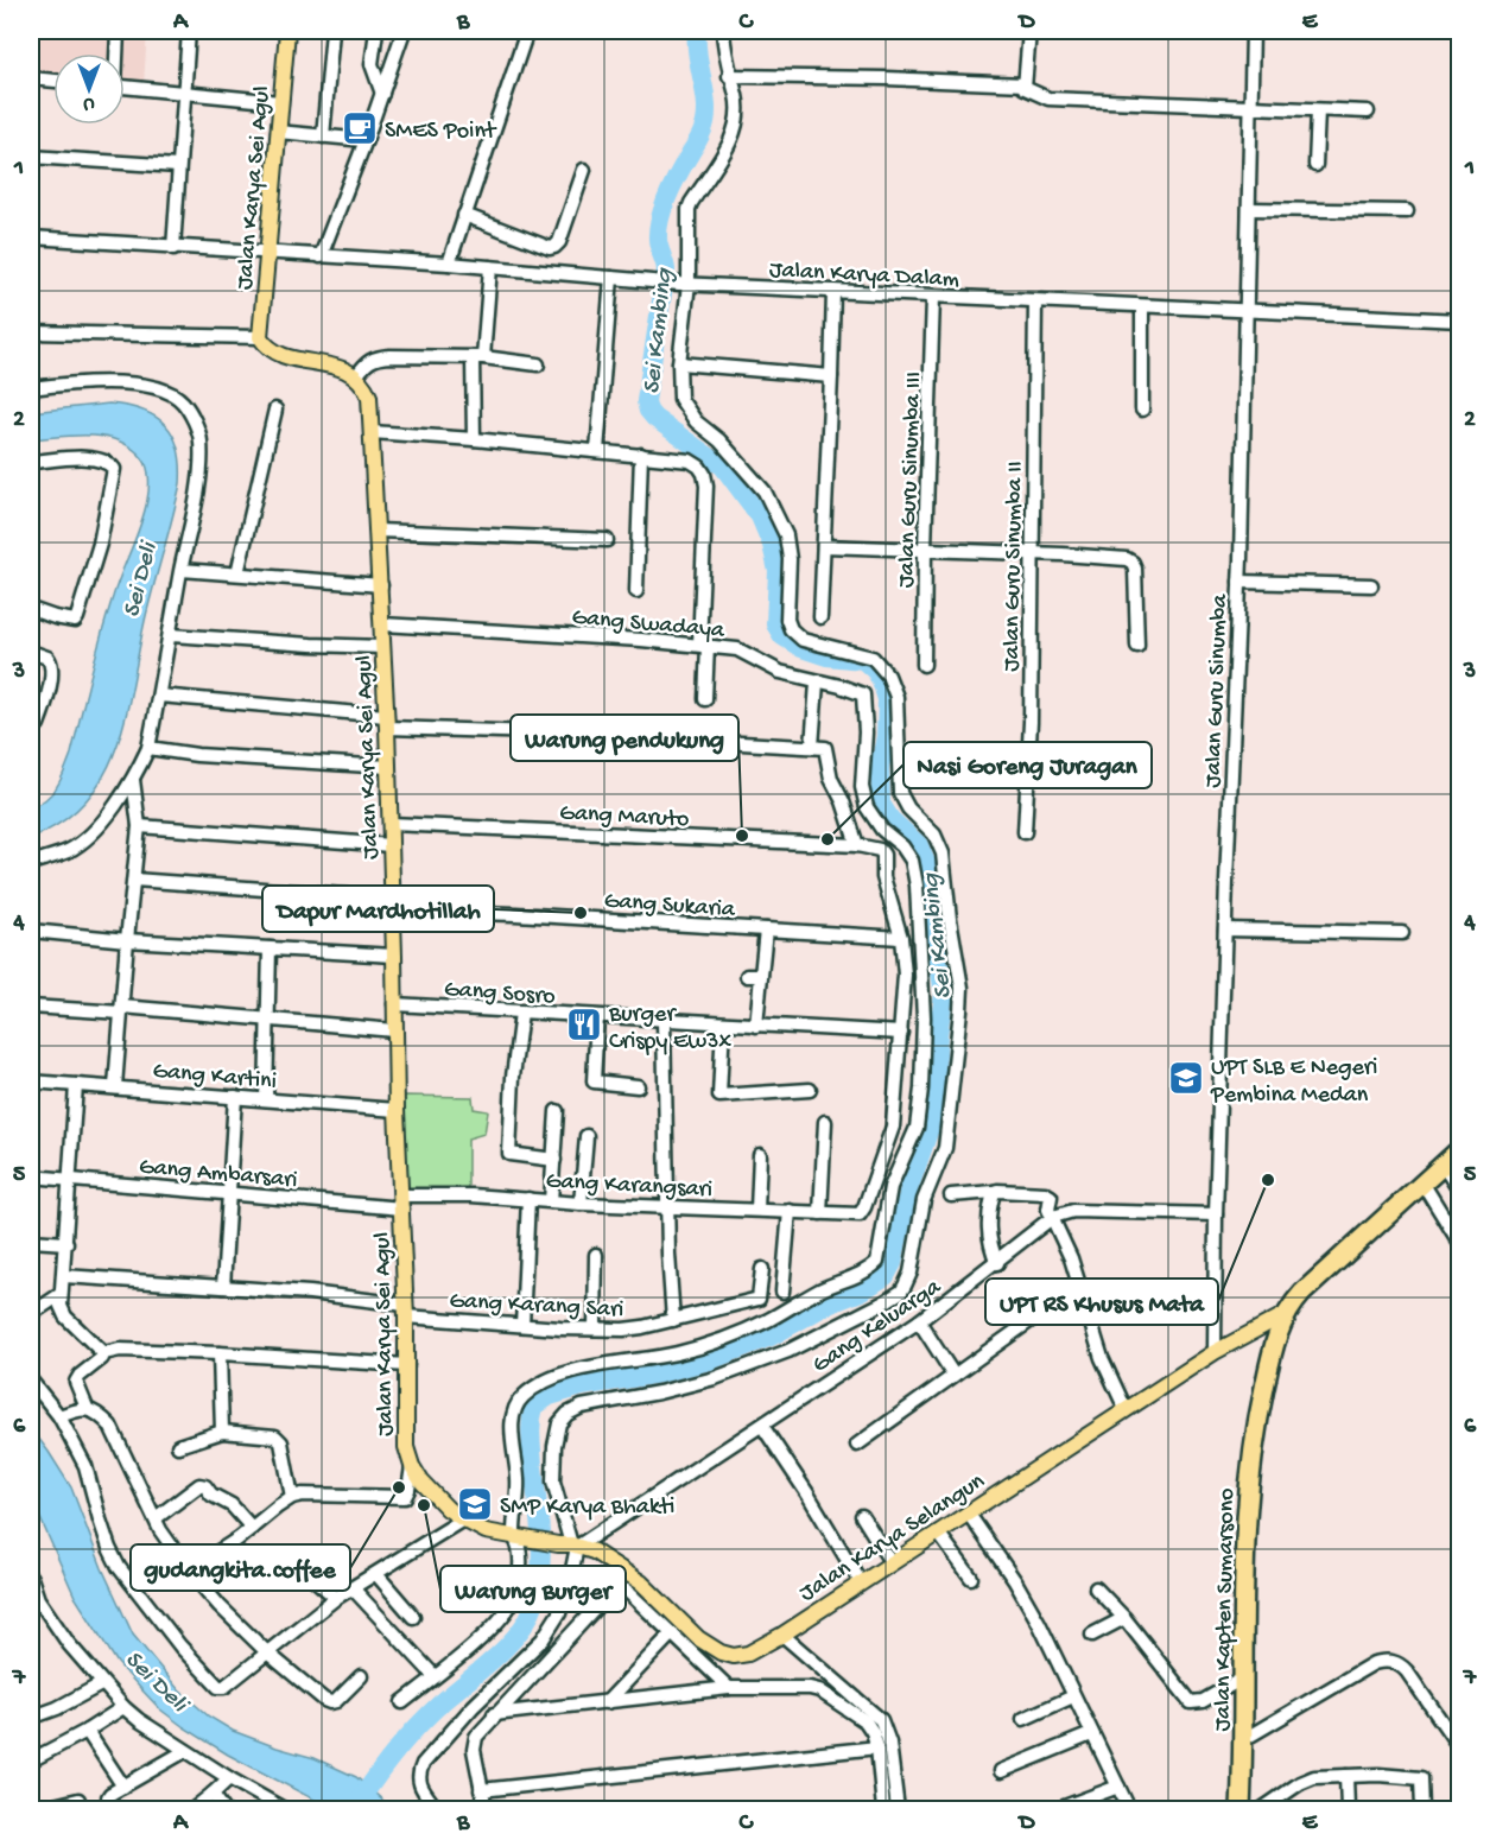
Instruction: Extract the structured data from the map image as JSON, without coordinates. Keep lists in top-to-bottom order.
{
  "streets": {
    "highway": ["Jalan Kapten Sumarsono"],
    "main road": ["Jalan Karya Sei Agul", "Jalan Karya Selangun"],
    "street": [
      "Jalan Karya Dalam",
      "Jalan Guru Sinumba III",
      "Jalan Guru Sinumba II",
      "Gang Swadaya",
      "Jalan Guru Sinumba",
      "Gang Maruto",
      "Gang Sukaria",
      "Gang Sosro",
      "Gang Kartini",
      "Gang Ambarsari",
      "Gang Karangsari",
      "Gang Karang Sari",
      "Gang Keluarga"
    ]
  },
  "crossings": [
    ["Jalan Karya Sei Agul", "Jalan Karya Dalam"],
    ["Jalan Karya Sei Agul", "Gang Swadaya"],
    ["Jalan Karya Sei Agul", "Gang Maruto"],
    ["Jalan Karya Sei Agul", "Gang Sukaria"],
    ["Jalan Karya Sei Agul", "Gang Sosro"],
    ["Jalan Karya Sei Agul", "Gang Kartini"],
    ["Jalan Karya Sei Agul", "Gang Ambarsari"],
    ["Jalan Karya Sei Agul", "Gang Karangsari"],
    ["Jalan Karya Sei Agul", "Gang Karang Sari"],
    ["Jalan Karya Sei Agul", "Jalan Karya Selangun"],
    ["Jalan Karya Dalam", "Jalan Guru Sinumba III"],
    ["Jalan Karya Dalam", "Jalan Guru Sinumba II"],
    ["Jalan Karya Dalam", "Jalan Guru Sinumba"],
    ["Gang Swadaya", "Jalan Karya Selangun"],
    ["Jalan Guru Sinumba", "Jalan Karya Selangun"],
    ["Gang Sosro", "Gang Karangsari"],
    ["Gang Ambarsari", "Gang Karangsari"],
    ["Gang Keluarga", "Jalan Karya Selangun"],
    ["Jalan Karya Selangun", "Jalan Kapten Sumarsono"]
  ],
  "water": ["Sei Kambing", "Sei Deli"],
  "places": {
    "cafe": ["SMES Point"],
    "other": [
      "Warung pendukung",
      "Nasi Goreng Juragan",
      "Dapur Mardhotillah",
      "UPT RS Khusus Mata",
      "gudangkita.coffee",
      "Warung Burger"
    ],
    "restaurant": ["Burger Crispy Ew3x"],
    "school or university": ["UPT SLB E Negeri Pembina Medan", "SMP Karya Bhakti"]
  },
  "north": "bottom",
  "grid": {
    "columns": [
      "A",
      "B",
      "C",
      "D",
      "E"
    ],
    "rows": [
      "1",
      "2",
      "3",
      "4",
      "5",
      "6",
      "7"
    ]
  }
}
